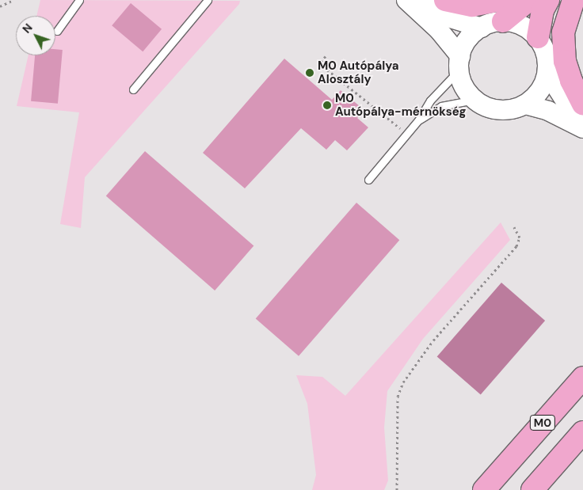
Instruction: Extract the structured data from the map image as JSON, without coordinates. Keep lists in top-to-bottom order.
{
  "streets": {
    "highway": ["M0"]
  },
  "places": ["M0 Autópálya Alosztály", "M0 Autópálya-mérnökség"],
  "north": "top left"
}
